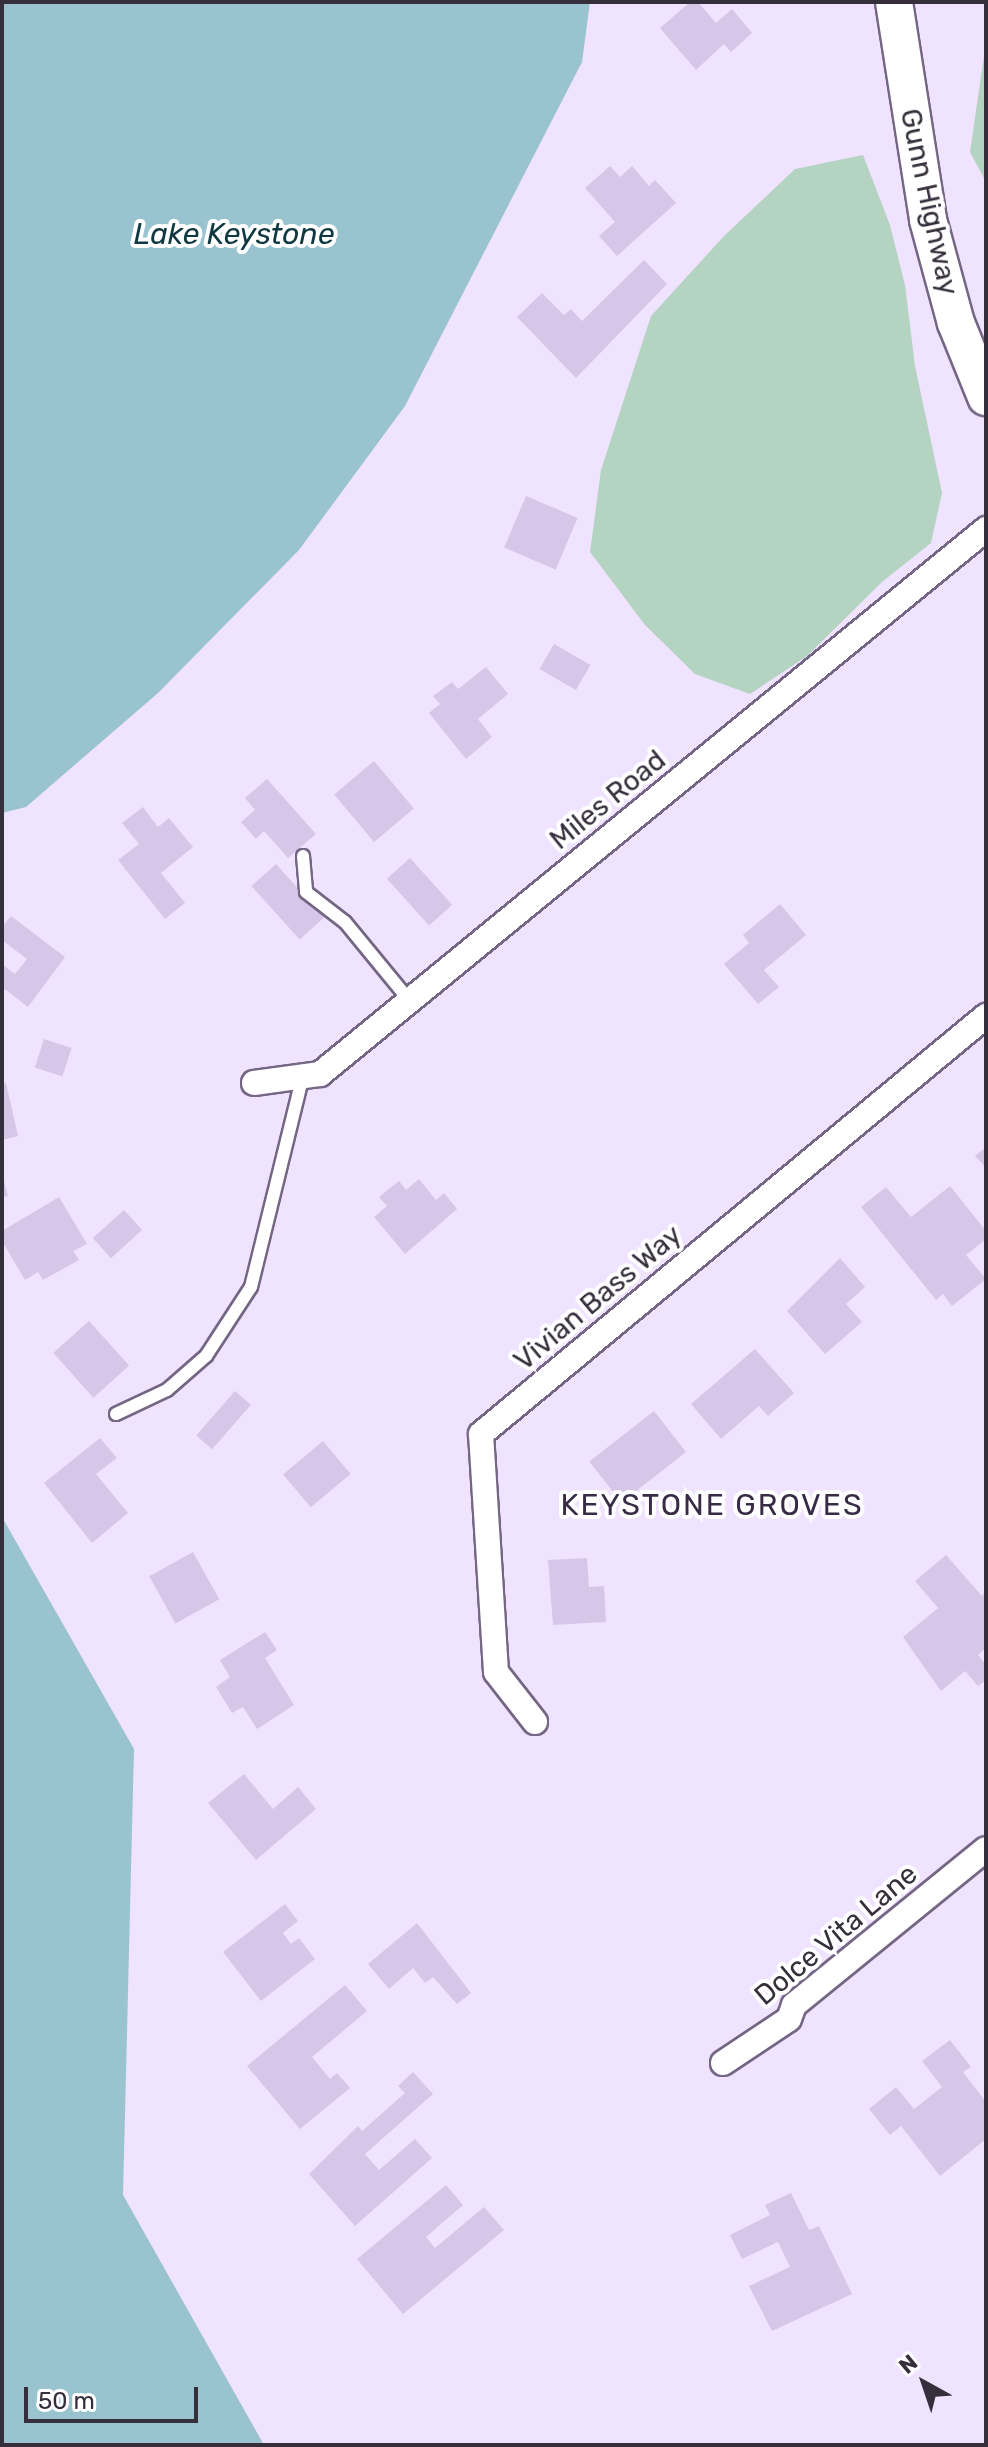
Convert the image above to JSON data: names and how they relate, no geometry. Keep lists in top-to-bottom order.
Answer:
{
  "streets": {
    "main road": ["Gunn Highway"],
    "street": ["Miles Road", "Vivian Bass Way", "Dolce Vita Lane"]
  },
  "districts": ["KEYSTONE GROVES"],
  "water": ["Lake Keystone"],
  "scale_bar": "50 m",
  "north": "top left"
}
